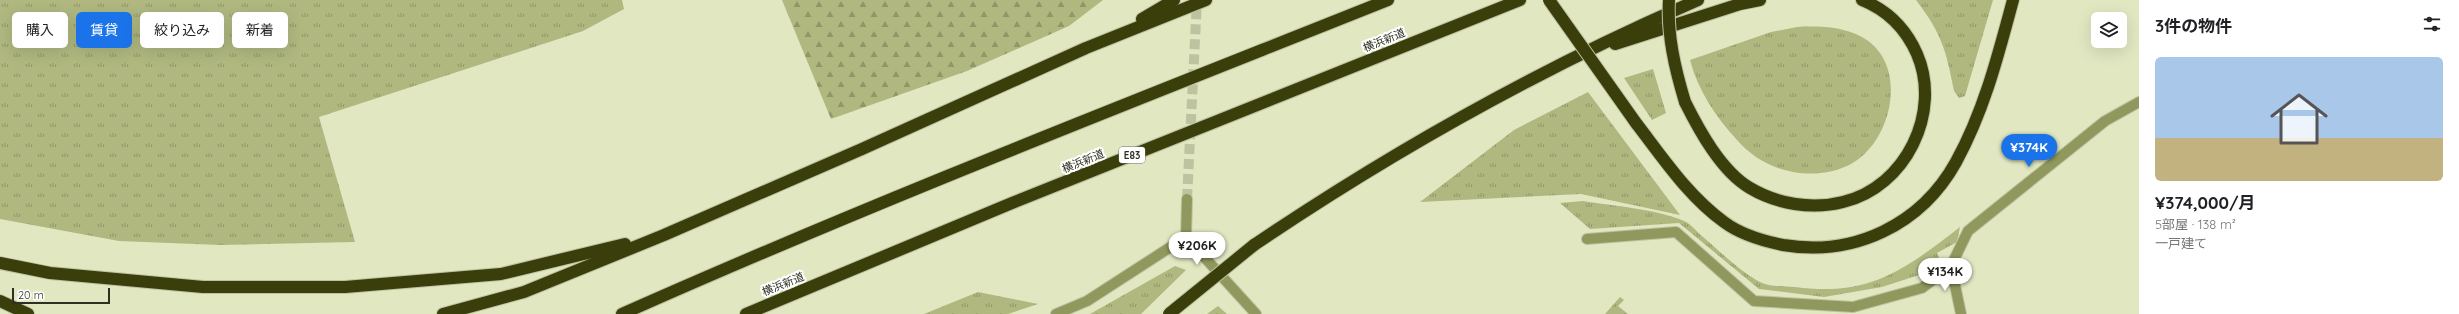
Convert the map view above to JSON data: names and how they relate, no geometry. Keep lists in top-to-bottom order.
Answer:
{
  "streets": {
    "highway": ["横浜新道", "E83"]
  },
  "scale_bar": "20 m",
  "page": {
    "heading": "3件の物件",
    "chip": [
      "購入",
      "賃貸",
      "絞り込み",
      "新着"
    ],
    "list": [
      {
        "name": "¥374,000/月",
        "note": "5部屋 · 138 m² · 一戸建て"
      }
    ],
    "price": ["¥374K", "¥206K", "¥134K"],
    "scale": "20 m"
  }
}
